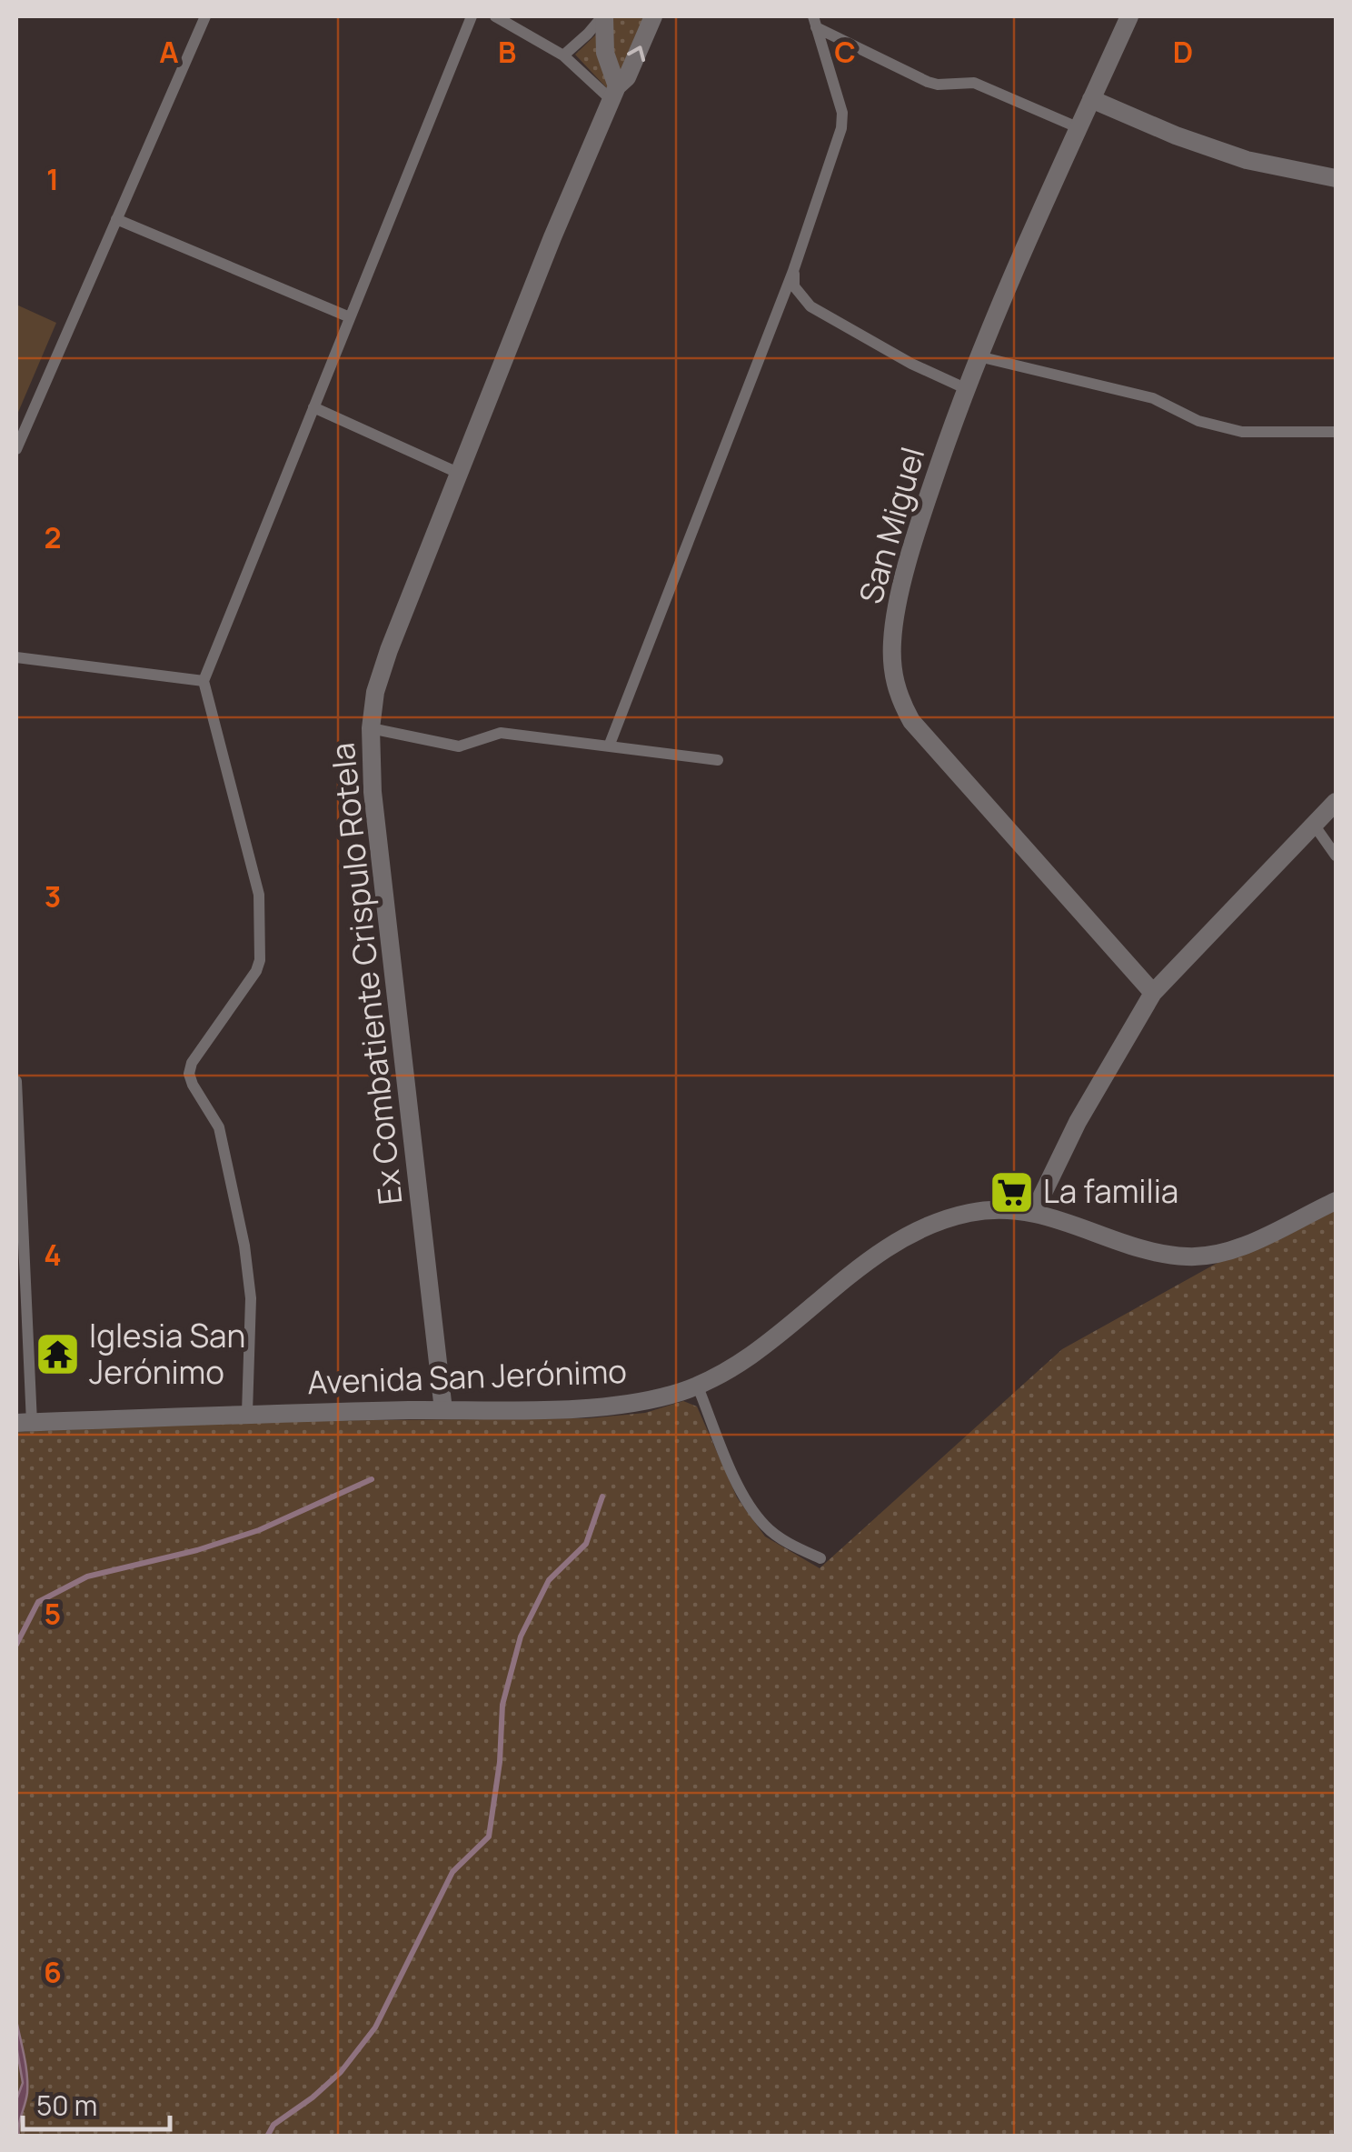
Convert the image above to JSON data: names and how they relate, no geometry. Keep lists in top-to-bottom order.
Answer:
{
  "streets": {
    "street": ["San Miguel", "Ex Combatiente Crispulo Rotela", "Avenida San Jerónimo"]
  },
  "crossings": [
    ["Ex Combatiente Crispulo Rotela", "Avenida San Jerónimo"]
  ],
  "places": {
    "supermarket": ["La familia"],
    "temple": ["Iglesia San Jerónimo"]
  },
  "scale_bar": "50 m",
  "grid": {
    "columns": [
      "A",
      "B",
      "C",
      "D"
    ],
    "rows": [
      "1",
      "2",
      "3",
      "4",
      "5",
      "6"
    ]
  }
}
